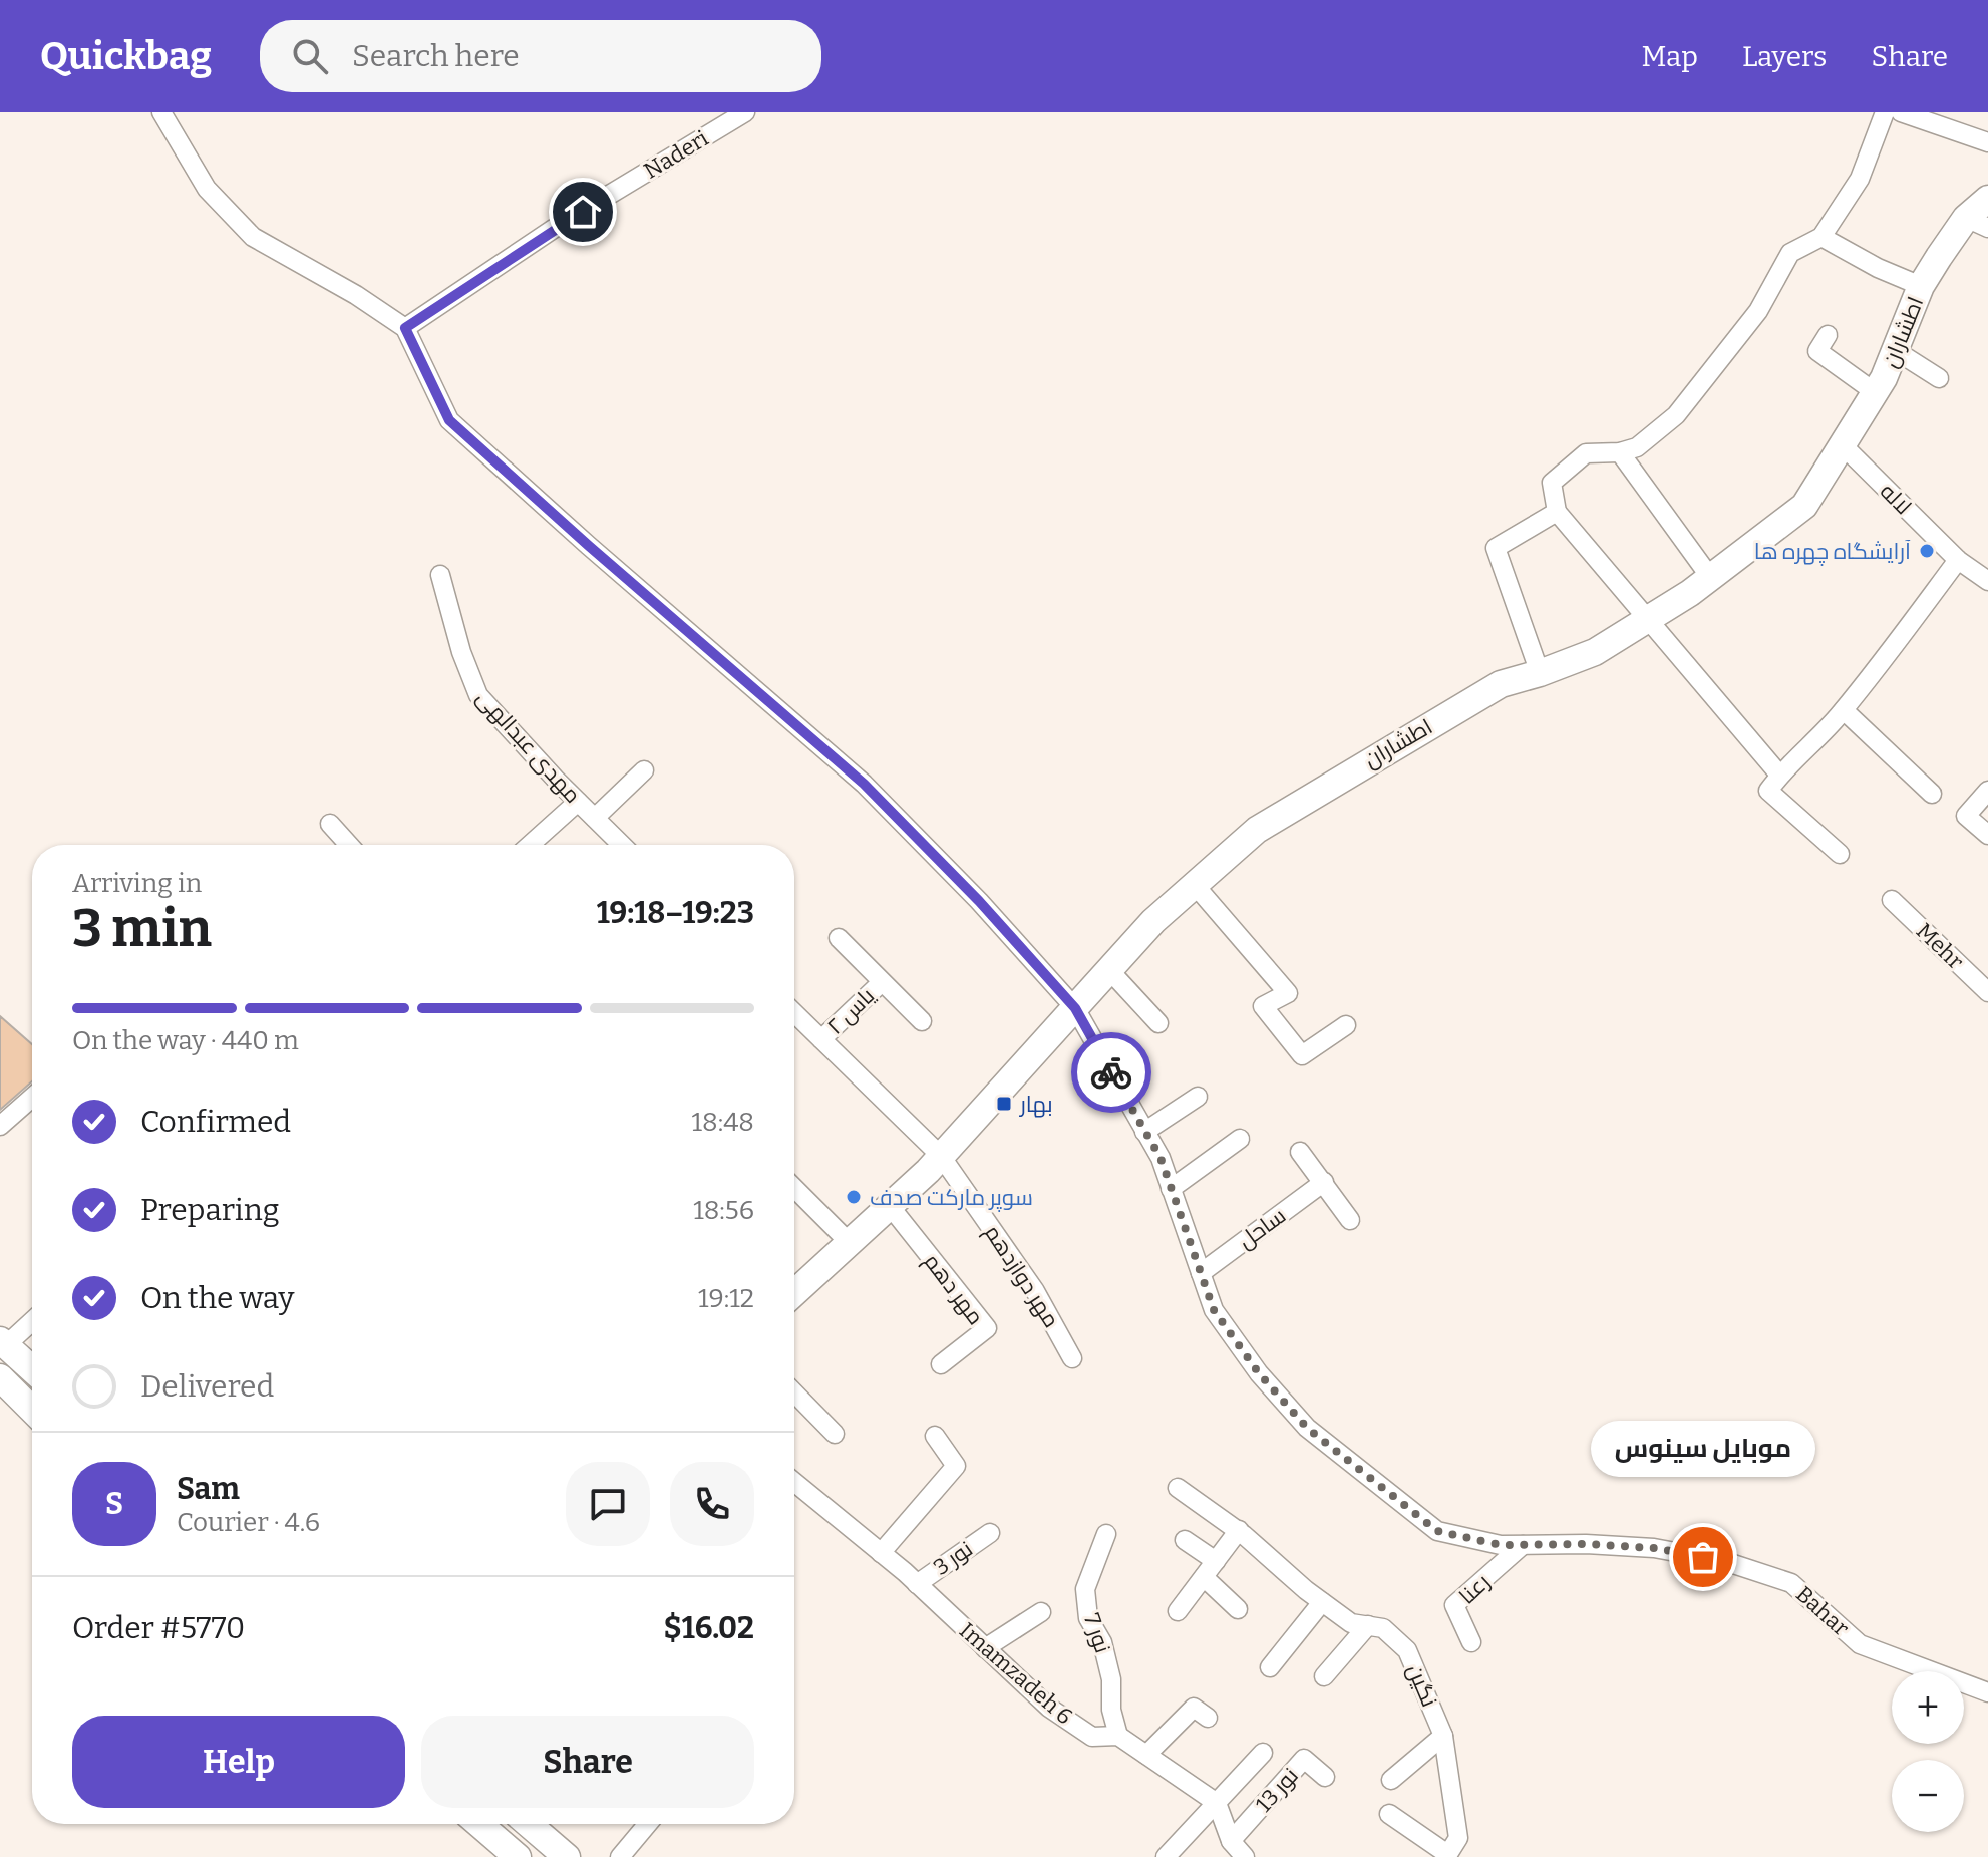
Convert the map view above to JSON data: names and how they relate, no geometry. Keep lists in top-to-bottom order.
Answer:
{
  "streets": {
    "street": [
      "Naderi",
      "اطشاران",
      "لاله",
      "مهدی عبدالهی",
      "Mehr",
      "یاس ۲",
      "ساحل",
      "مهر دوازدهم",
      "مهر دهم",
      "نور 3",
      "رعنا",
      "Bahar",
      "نور 7",
      "Imamzadeh 6",
      "نگین",
      "نور 13"
    ]
  },
  "crossings": [
    ["Naderi", "Bahar"],
    ["اطشاران", "لاله"],
    ["اطشاران", "مهر دوازدهم"],
    ["اطشاران", "مهر دهم"],
    ["اطشاران", "Bahar"],
    ["ساحل", "Bahar"],
    ["نور 3", "Imamzadeh 6"],
    ["رعنا", "Bahar"],
    ["نور 7", "Imamzadeh 6"]
  ],
  "places": {
    "other": ["آرایشگاه چهره ها", "سوپر مارکت صدف", "موبایل سینوس"],
    "transit": ["بهار"]
  },
  "page": {
    "header": "Quickbag",
    "search": "Search here",
    "nav": ["Map", "Layers", "Share"],
    "heading": ["3 min", "Arriving in", "19:18–19:23"],
    "panel": [
      "Sam",
      "Courier · 4.6",
      "Order #5770",
      "$16.02"
    ],
    "bar": "On the way · 440 m",
    "list": [
      ["Confirmed", "18:48"],
      ["Preparing", "18:56"],
      ["On the way", "19:12"],
      "Delivered"
    ],
    "bubble": "موبایل سینوس",
    "round": "S",
    "map_buttons": ["+", "−"],
    "buttons": ["Help", "Share"]
  }
}
